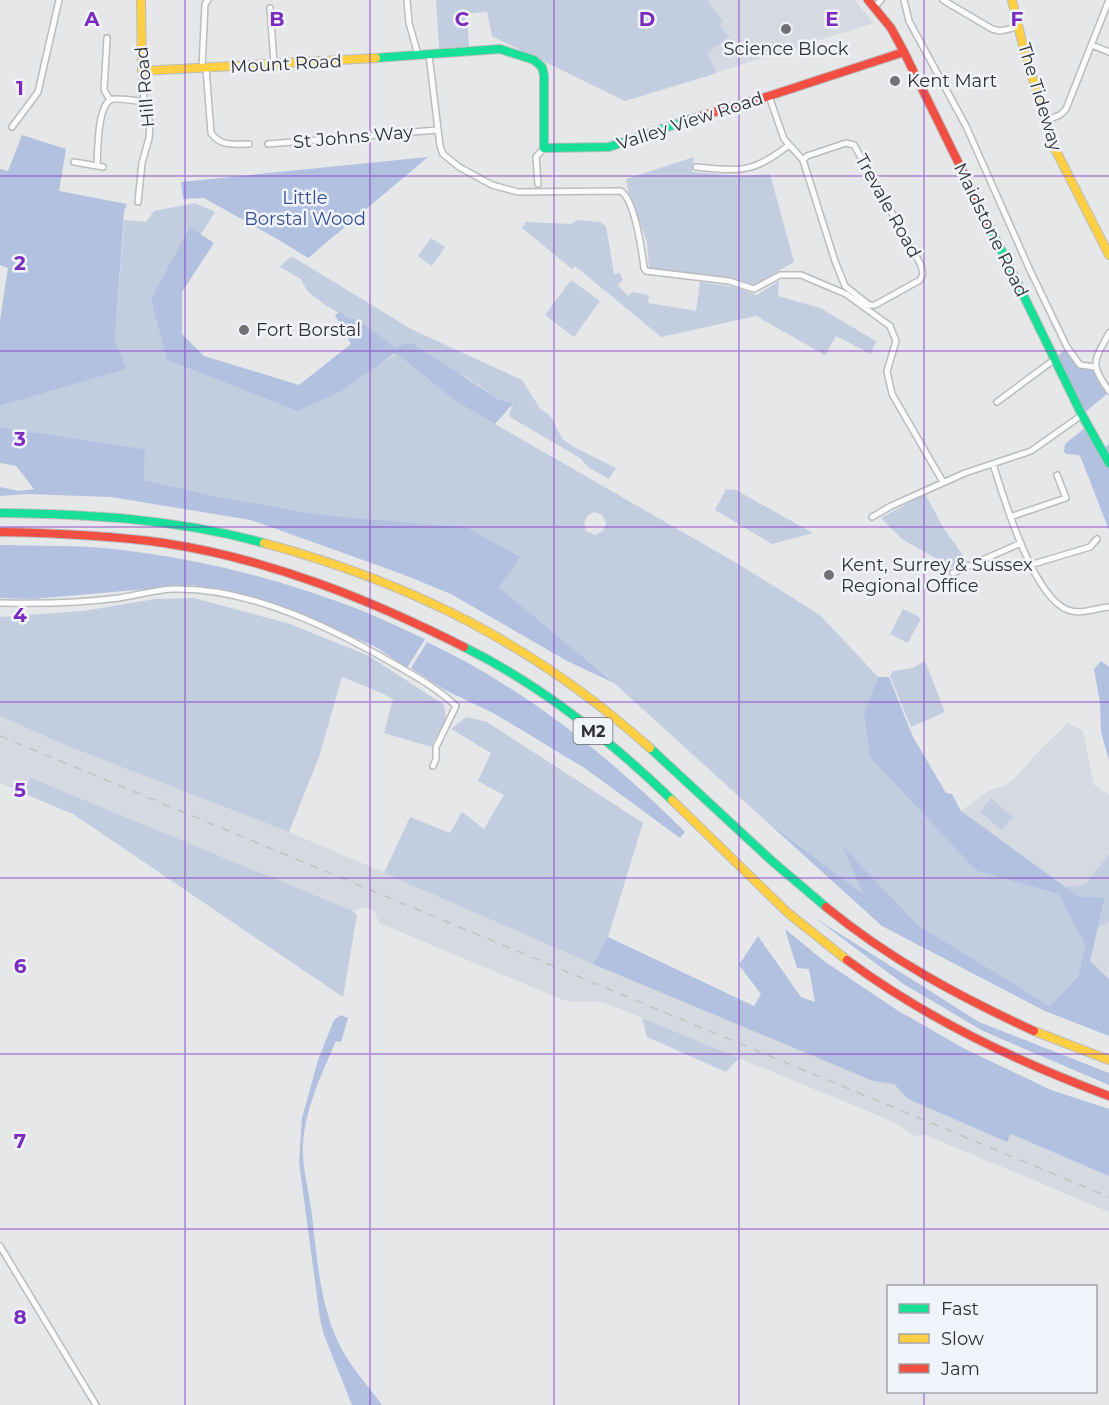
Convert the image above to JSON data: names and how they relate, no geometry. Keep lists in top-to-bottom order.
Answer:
{
  "streets": {
    "main road": [
      "Mount Road",
      "Hill Road",
      "The Tideway",
      "Valley View Road",
      "Maidstone Road",
      "M2"
    ],
    "street": ["St Johns Way", "Trevale Road"]
  },
  "crossings": [
    ["Mount Road", "Hill Road"],
    ["Valley View Road", "Trevale Road"],
    ["Valley View Road", "Maidstone Road"]
  ],
  "parks": ["Little Borstal Wood"],
  "places": [
    "Science Block",
    "Kent Mart",
    "Fort Borstal",
    "Kent, Surrey & Sussex Regional Office"
  ],
  "legend": ["Fast", "Slow", "Jam"],
  "grid": {
    "columns": [
      "A",
      "B",
      "C",
      "D",
      "E",
      "F"
    ],
    "rows": [
      "1",
      "2",
      "3",
      "4",
      "5",
      "6",
      "7",
      "8"
    ]
  }
}
